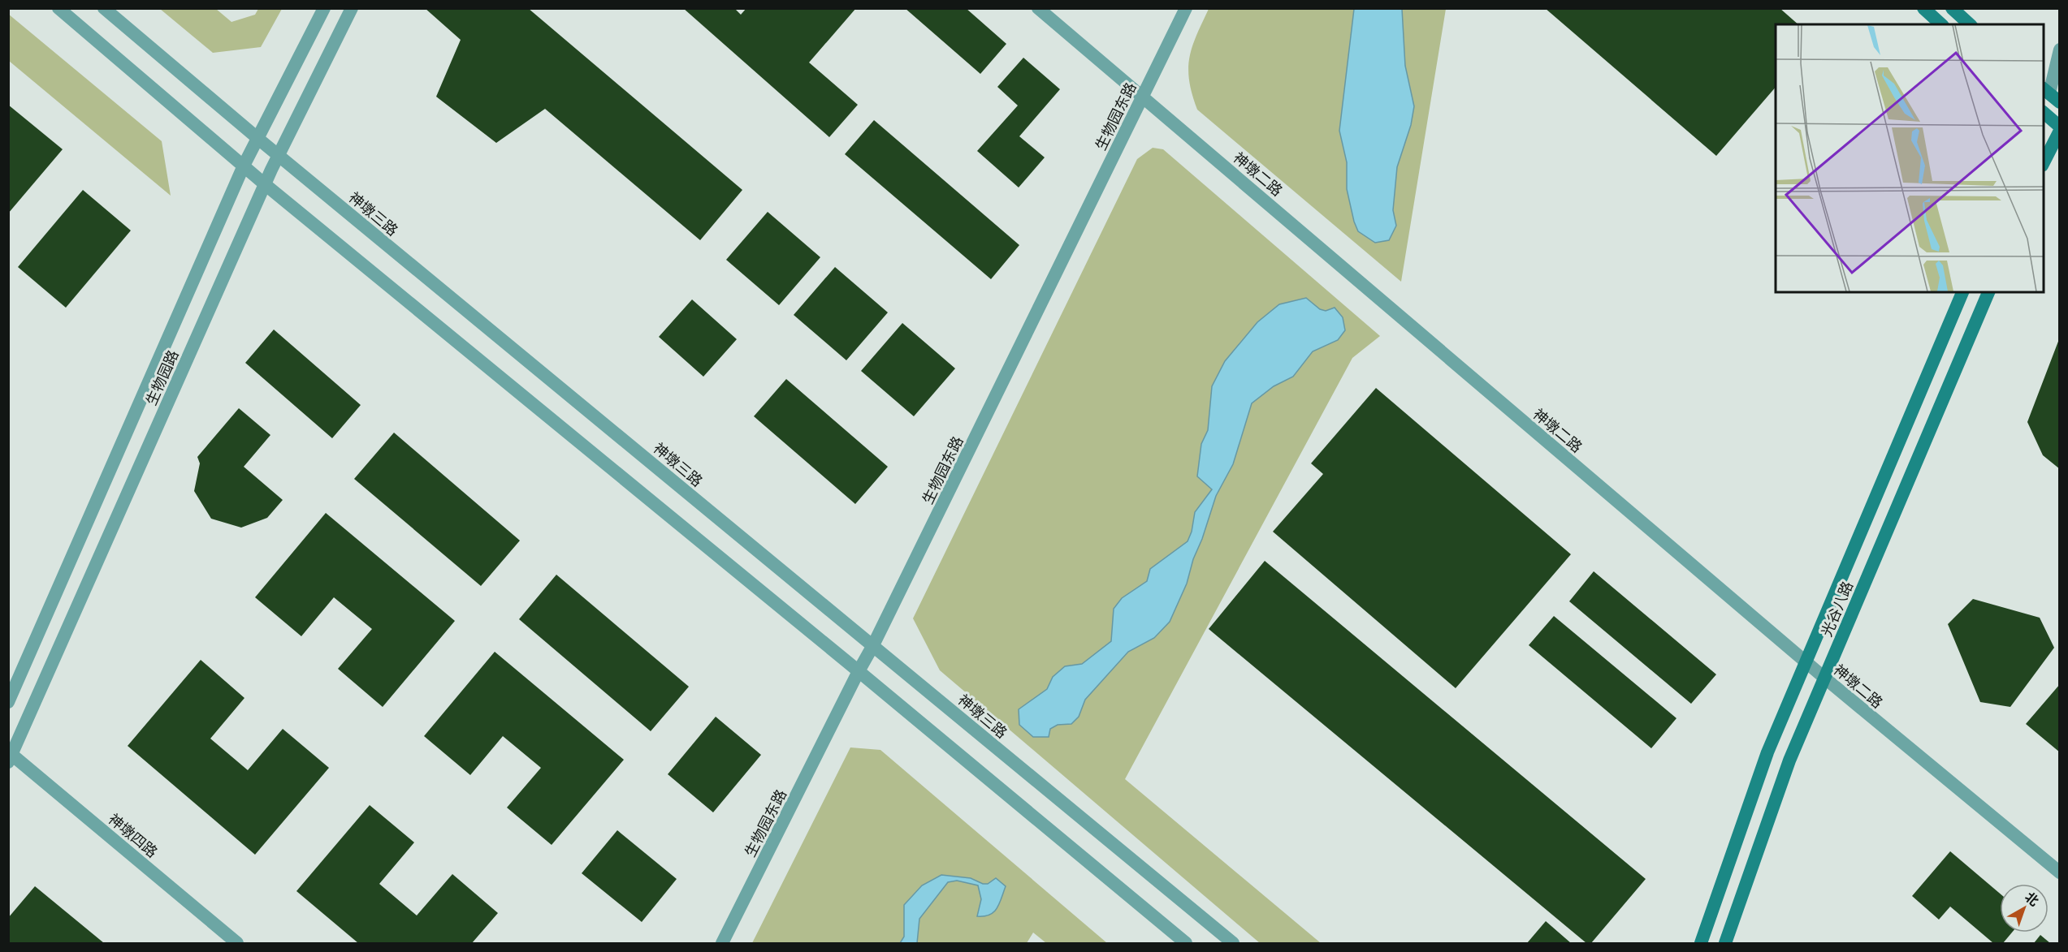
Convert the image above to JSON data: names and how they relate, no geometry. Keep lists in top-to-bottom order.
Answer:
{
  "streets": {
    "main road": ["光谷八路"],
    "street": [
      "生物园东路",
      "神墩二路",
      "神墩三路",
      "生物园路",
      "神墩四路"
    ]
  },
  "crossings": [
    ["生物园东路", "神墩二路"],
    ["生物园东路", "神墩三路"],
    ["神墩二路", "光谷八路"],
    ["神墩三路", "生物园路"],
    ["生物园路", "神墩四路"]
  ],
  "north": "top right"
}
